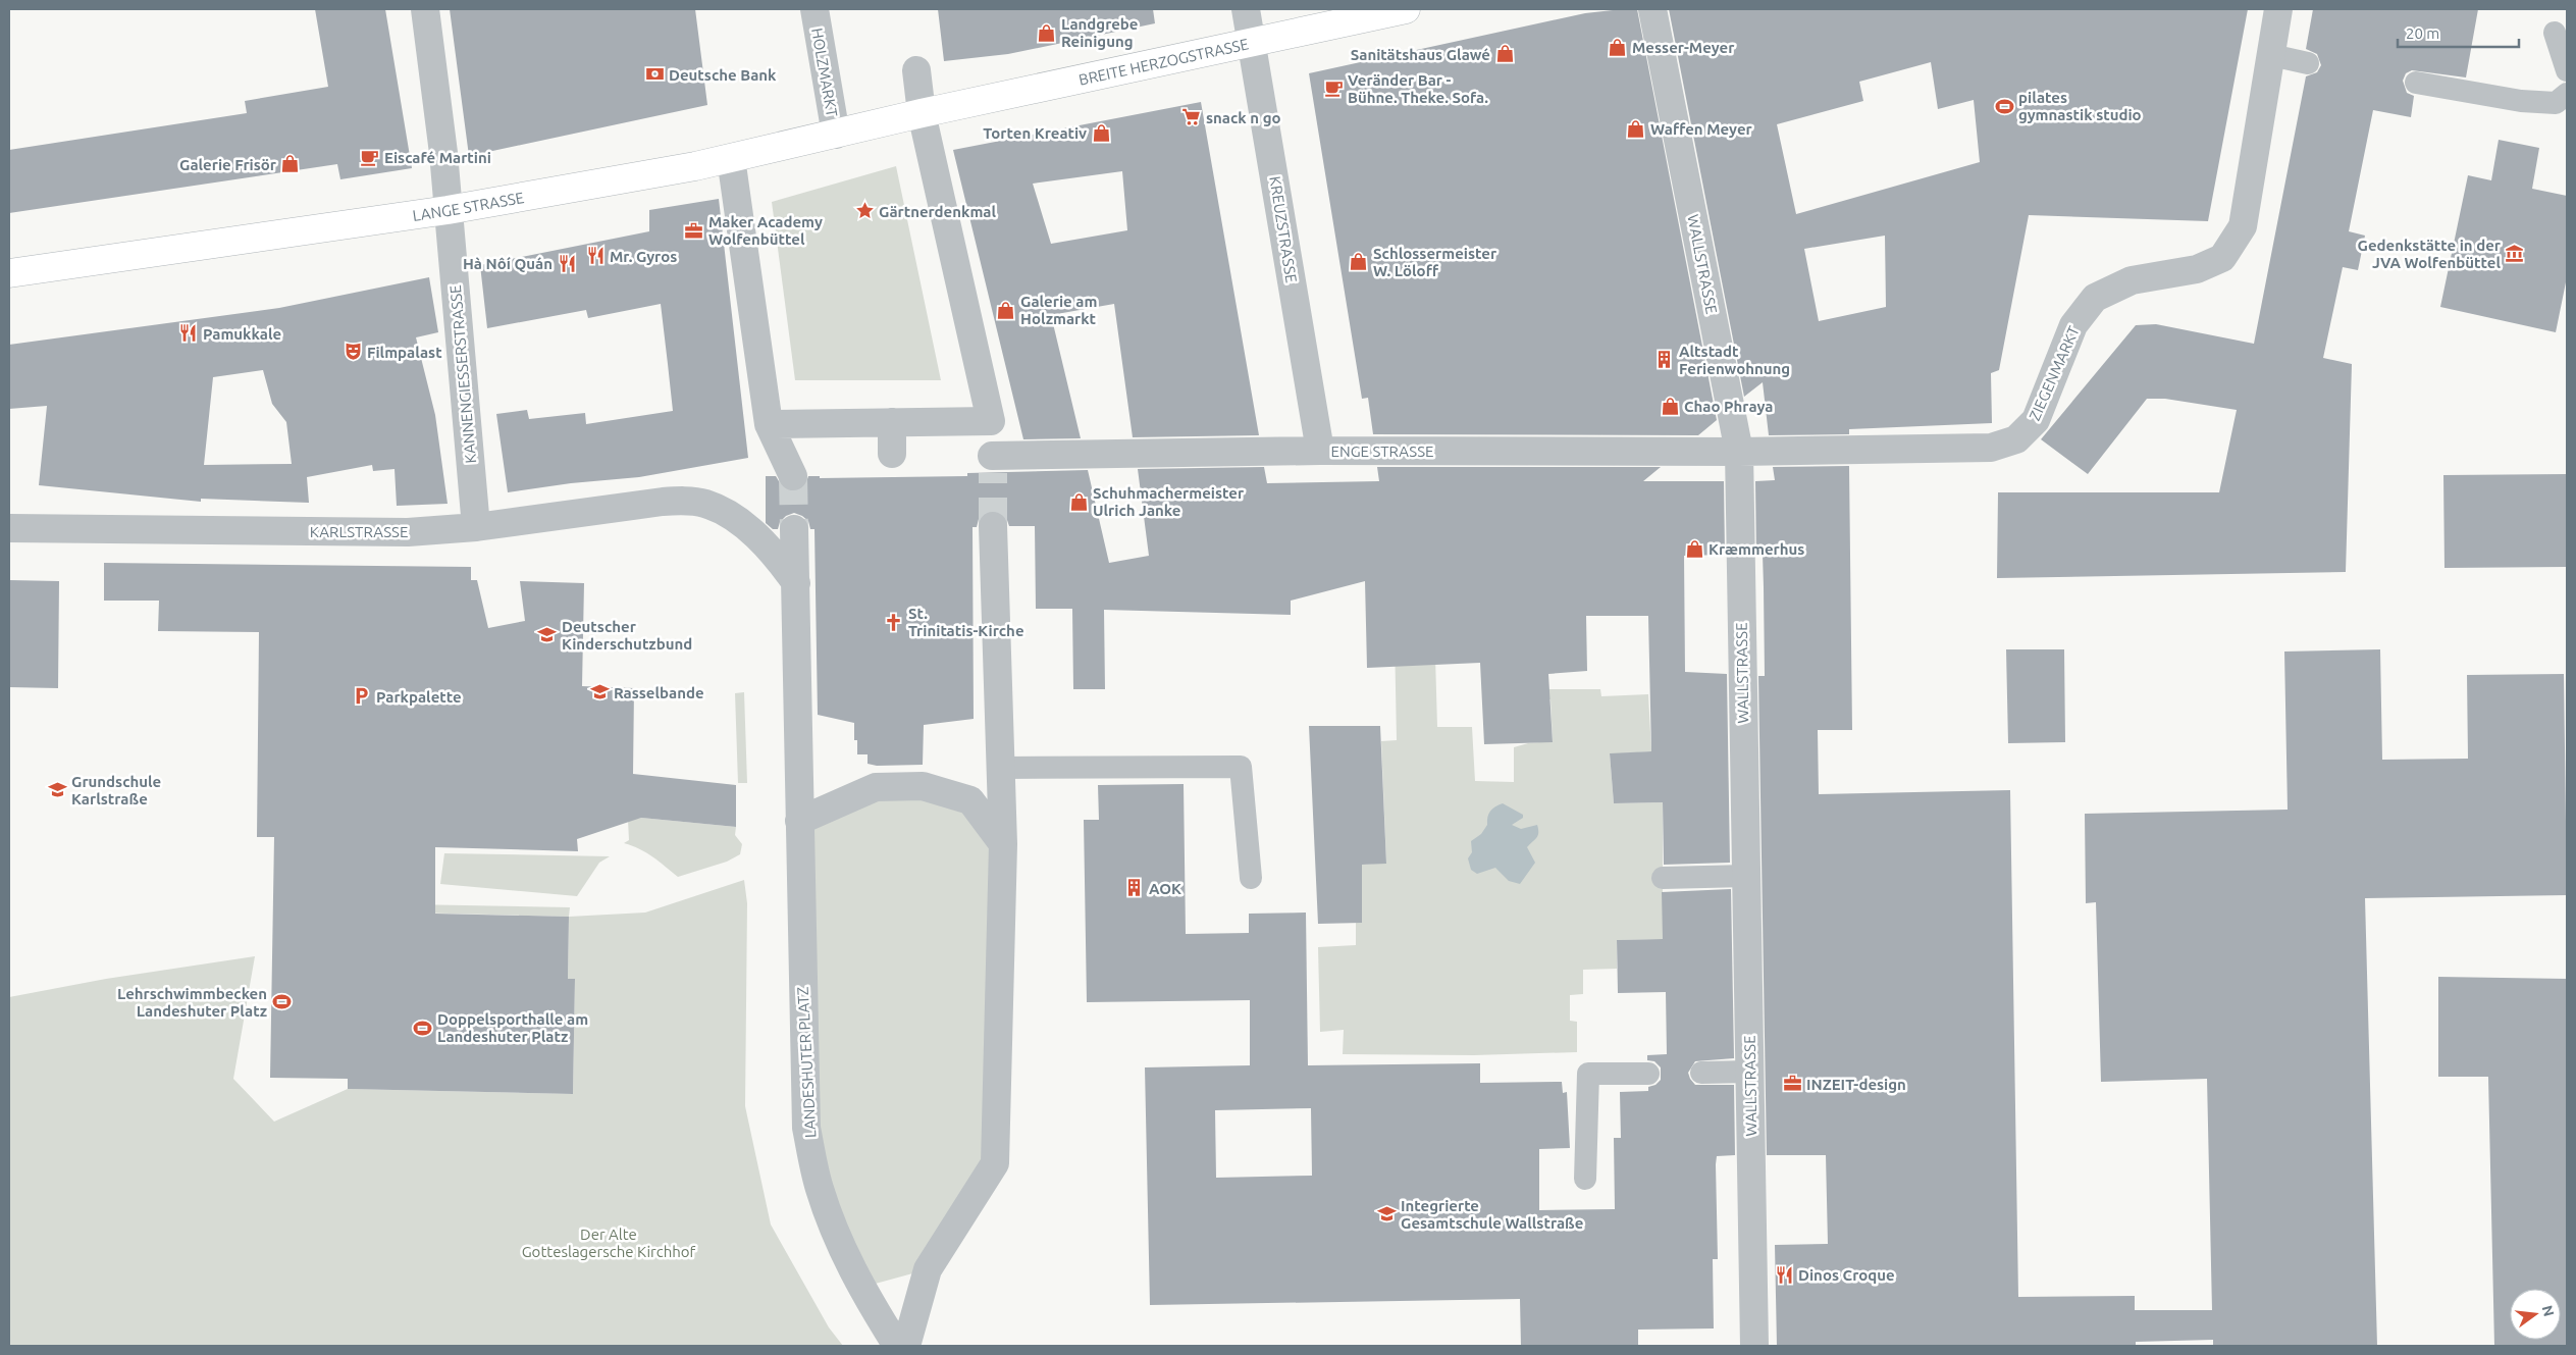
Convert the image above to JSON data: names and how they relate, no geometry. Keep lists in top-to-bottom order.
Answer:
{
  "streets": {
    "street": [
      "BREITE HERZOGSTRASSE",
      "HOLZMARKT",
      "LANGE STRASSE",
      "KREUZSTRASSE",
      "WALLSTRASSE",
      "ZIEGENMARKT",
      "KANNENGIESSERSTRASSE",
      "ENGE STRASSE",
      "KARLSTRASSE",
      "LANDESHUTER PLATZ"
    ]
  },
  "crossings": [
    ["BREITE HERZOGSTRASSE", "LANGE STRASSE"],
    ["BREITE HERZOGSTRASSE", "KREUZSTRASSE"],
    ["HOLZMARKT", "LANGE STRASSE"],
    ["LANGE STRASSE", "KANNENGIESSERSTRASSE"],
    ["KREUZSTRASSE", "ENGE STRASSE"],
    ["WALLSTRASSE", "ZIEGENMARKT"],
    ["WALLSTRASSE", "ENGE STRASSE"],
    ["ZIEGENMARKT", "ENGE STRASSE"],
    ["KANNENGIESSERSTRASSE", "KARLSTRASSE"],
    ["KARLSTRASSE", "LANDESHUTER PLATZ"]
  ],
  "parks": ["Der Alte Gotteslagersche Kirchhof"],
  "places": {
    "shop": [
      "Landgrebe Reinigung",
      "Messer-Meyer",
      "Sanitätshaus Glawé",
      "Waffen Meyer",
      "Torten Kreativ",
      "Galerie Frisör",
      "Schlossermeister W. Löloff",
      "Galerie am Holzmarkt",
      "Chao Phraya",
      "Schuhmachermeister Ulrich Janke",
      "Kræmmerhus"
    ],
    "bank": ["Deutsche Bank"],
    "cafe": ["Veränder Bar - Bühne. Theke. Sofa.", "Eiscafé Martini"],
    "sports": ["pilates gymnastik studio", "Lehrschwimmbecken Landeshuter Platz", "Doppelsporthalle am Landeshuter Platz"],
    "supermarket": ["snack n go"],
    "place": ["Gärtnerdenkmal"],
    "office": ["Maker Academy Wolfenbüttel", "INZEIT-design"],
    "museum": ["Gedenkstätte in der JVA Wolfenbüttel"],
    "restaurant": [
      "Mr. Gyros",
      "Hà Nôí Quán",
      "Pamukkale",
      "Dinos Croque"
    ],
    "theatre": ["Filmpalast"],
    "building": ["Altstadt Ferienwohnung", "AOK"],
    "church": ["St. Trinitatis-Kirche"],
    "school or university": [
      "Deutscher Kinderschutzbund",
      "Rasselbande",
      "Grundschule Karlstraße",
      "Integrierte Gesamtschule Wallstraße"
    ],
    "parking": ["Parkpalette"]
  },
  "scale_bar": "20 m",
  "north": "right"
}
